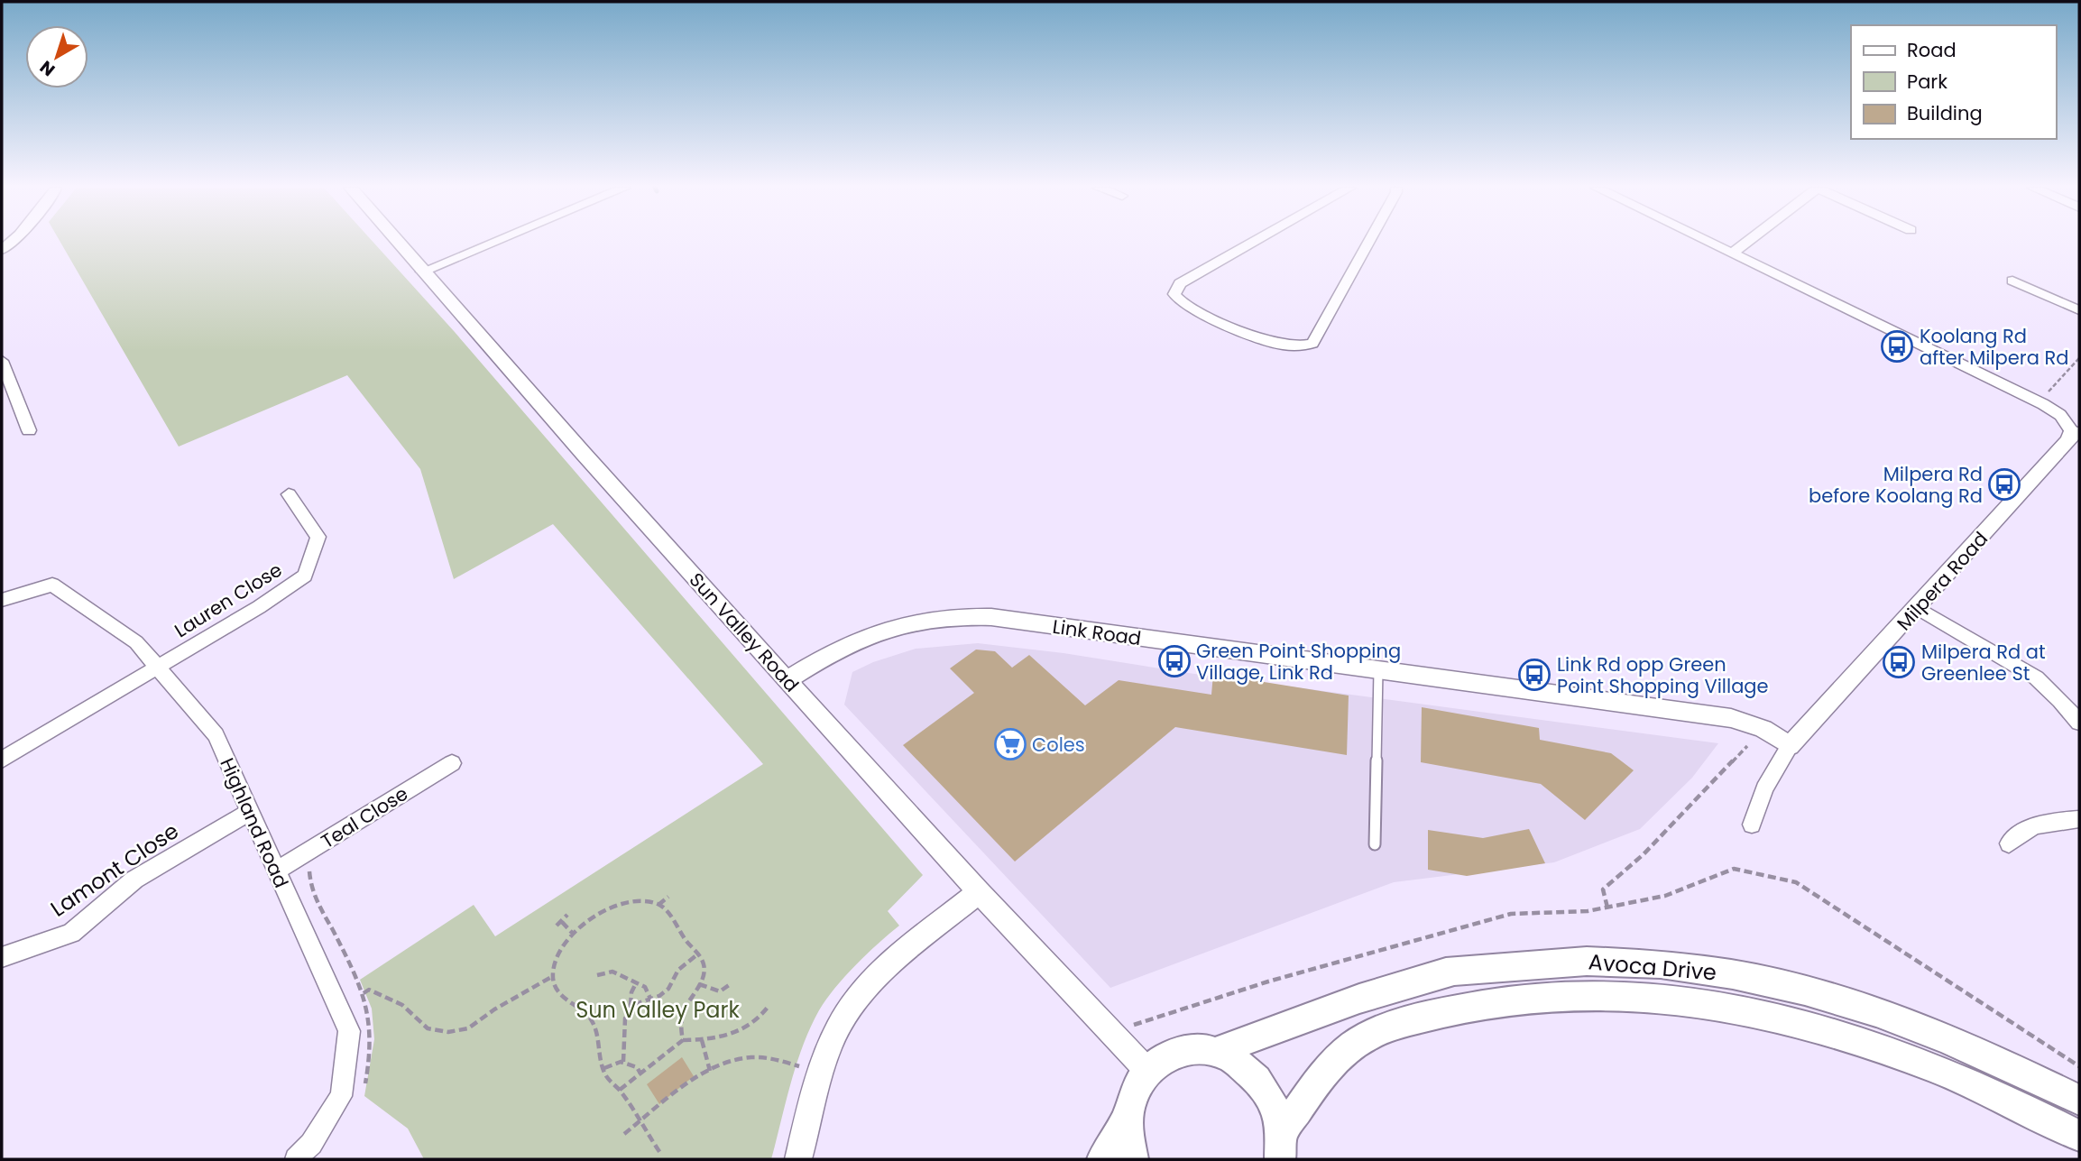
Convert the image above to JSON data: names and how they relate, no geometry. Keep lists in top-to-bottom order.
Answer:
{
  "streets": {
    "main road": ["Avoca Drive"],
    "street": [
      "Milpera Road",
      "Lauren Close",
      "Sun Valley Road",
      "Link Road",
      "Teal Close",
      "Highland Road",
      "Lamont Close"
    ]
  },
  "crossings": [
    ["Milpera Road", "Link Road"],
    ["Lauren Close", "Highland Road"],
    ["Sun Valley Road", "Link Road"],
    ["Teal Close", "Highland Road"],
    ["Highland Road", "Lamont Close"]
  ],
  "parks": ["Sun Valley Park"],
  "places": {
    "bus stop": [
      "Koolang Rd after Milpera Rd",
      "Milpera Rd before Koolang Rd",
      "Green Point Shopping Village, Link Rd",
      "Milpera Rd at Greenlee St",
      "Link Rd opp Green Point Shopping Village"
    ],
    "supermarket": ["Coles"]
  },
  "legend": ["Road", "Park", "Building"],
  "north": "bottom left"
}
